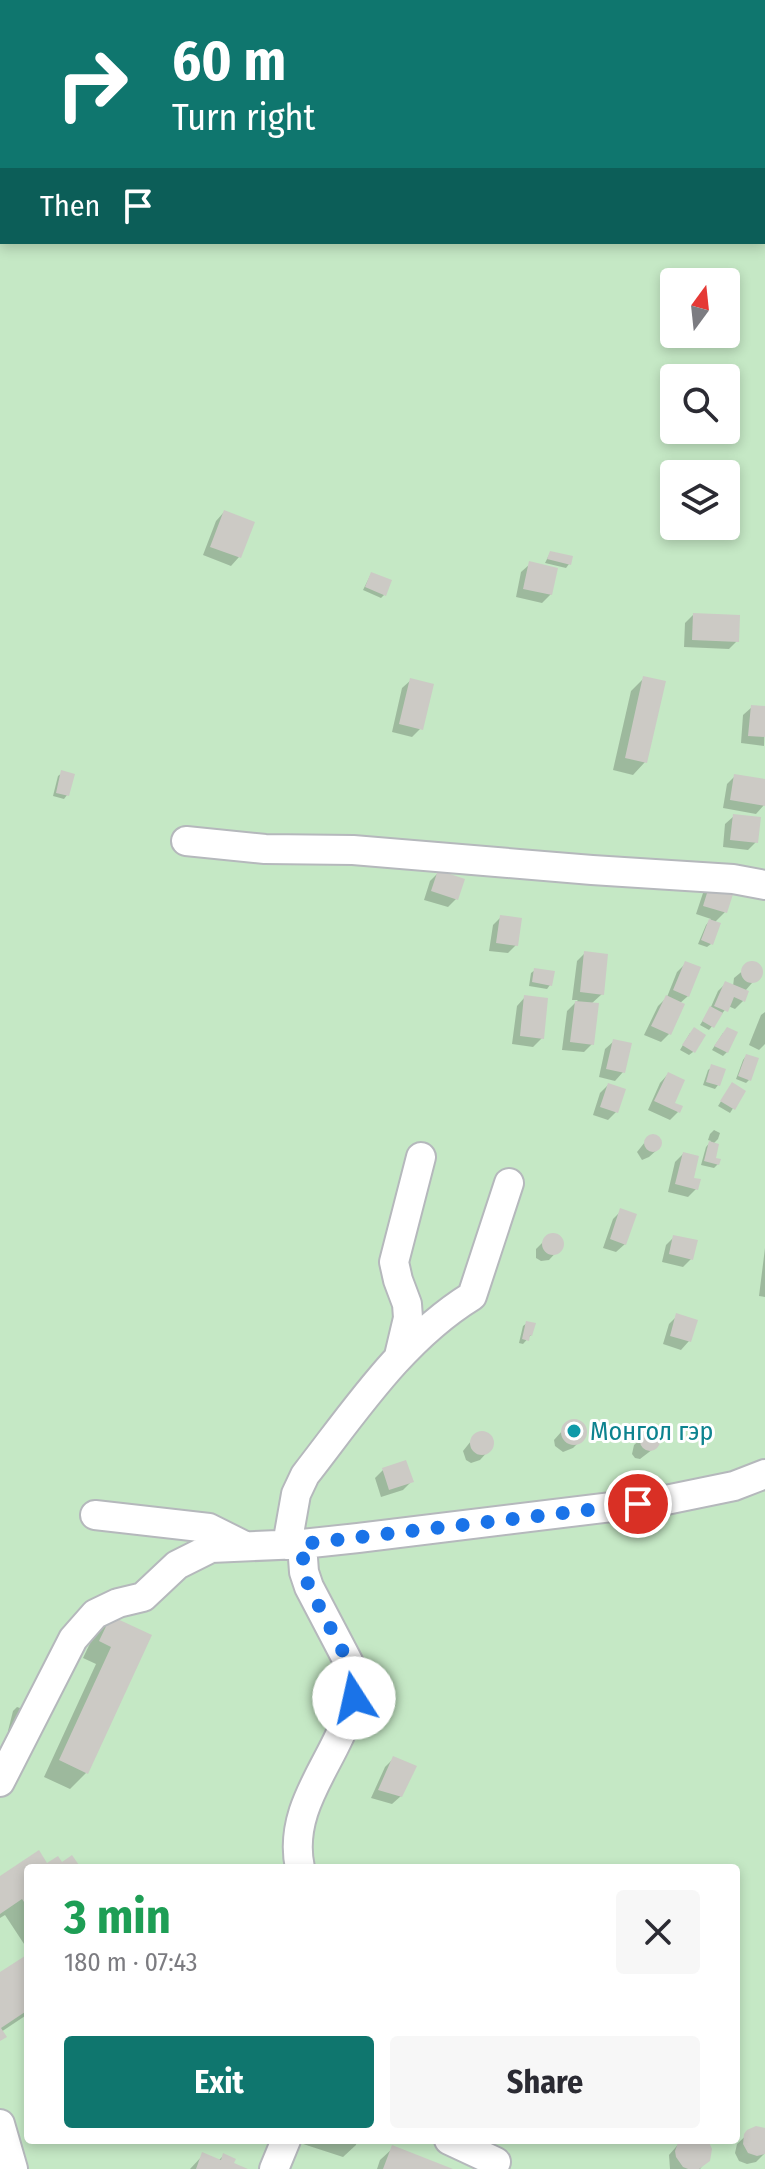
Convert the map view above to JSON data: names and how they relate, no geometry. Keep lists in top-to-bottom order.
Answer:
{
  "places": ["Монгол гэр"],
  "north": "top",
  "page": {
    "turn": ["60 m", "Turn right"],
    "then": "Then",
    "heading": ["3 min", "180 m · 07:43"],
    "buttons": ["Exit", "Share"]
  }
}
